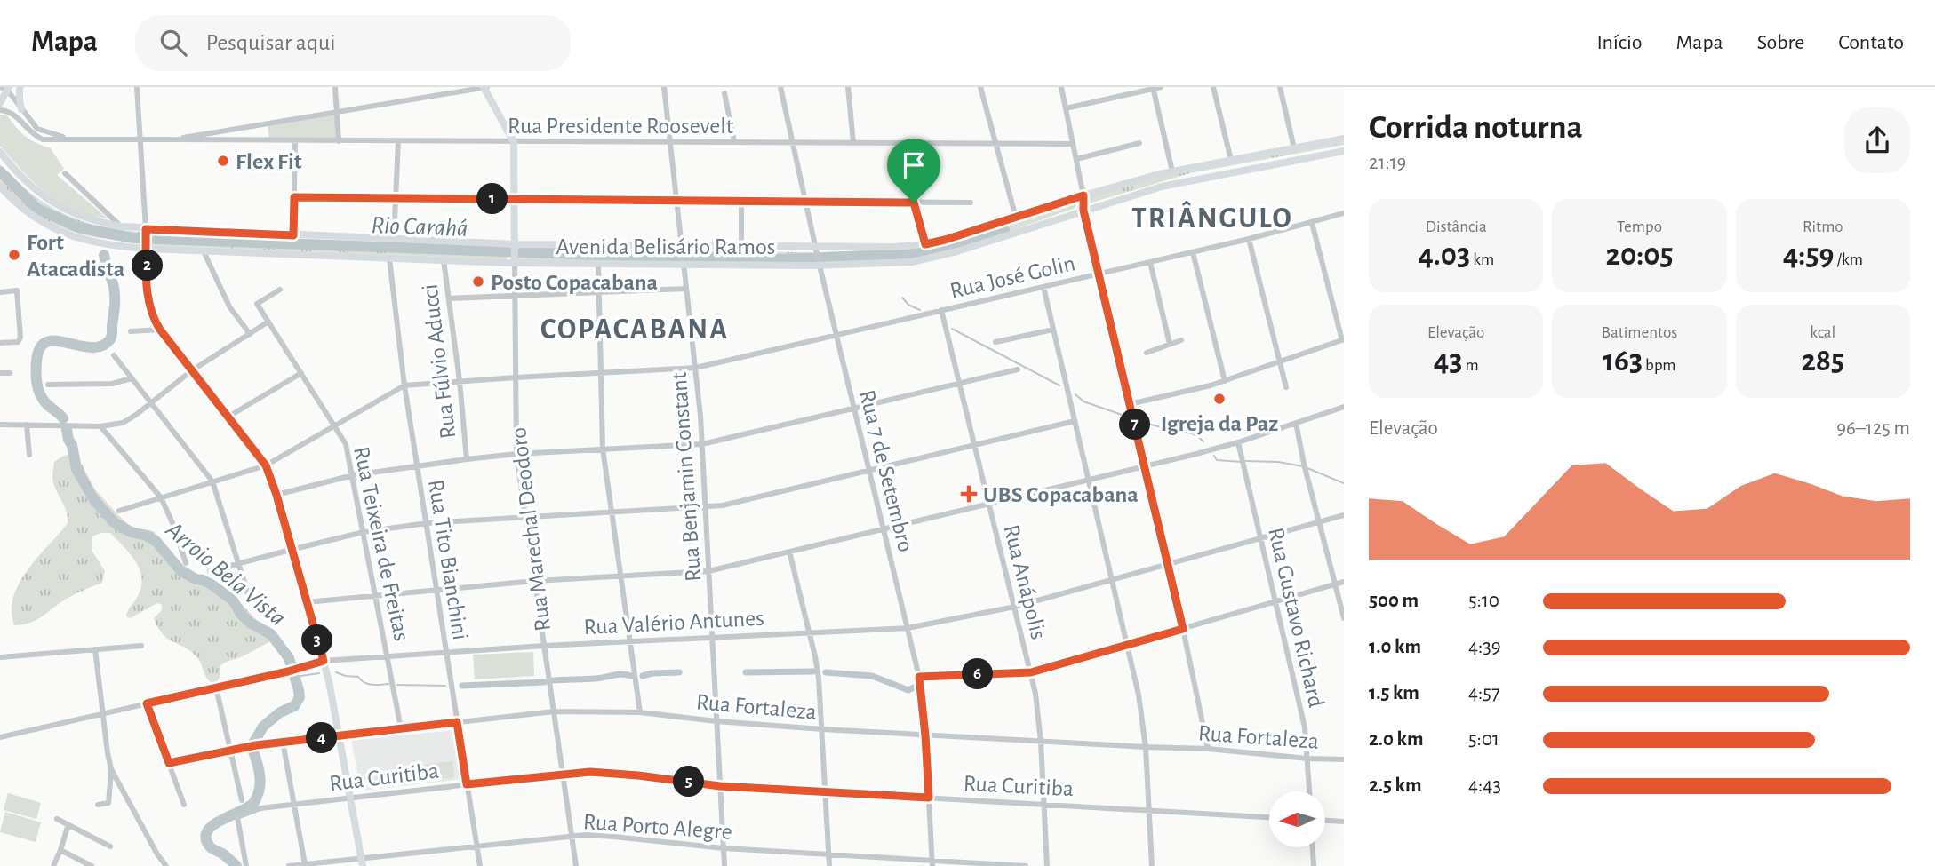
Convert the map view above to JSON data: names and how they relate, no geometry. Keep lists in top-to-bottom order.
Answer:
{
  "streets": {
    "main road": ["Avenida Belisário Ramos", "Rua Marechal Deodoro"],
    "street": [
      "Rua Presidente Roosevelt",
      "Rua José Golin",
      "Rua Fúlvio Aducci",
      "Rua 7 de Setembro",
      "Rua Benjamin Constant",
      "Rua Teixeira de Freitas",
      "Rua Tito Bianchini",
      "Rua Anápolis",
      "Rua Gustavo Richard",
      "Rua Valério Antunes",
      "Rua Fortaleza",
      "Rua Curitiba",
      "Rua Porto Alegre"
    ]
  },
  "crossings": [
    ["Rua Presidente Roosevelt", "Rua 7 de Setembro"],
    ["Rua Presidente Roosevelt", "Rua Benjamin Constant"],
    ["Rua Presidente Roosevelt", "Rua Marechal Deodoro"],
    ["Avenida Belisário Ramos", "Rua Fúlvio Aducci"],
    ["Avenida Belisário Ramos", "Rua 7 de Setembro"],
    ["Avenida Belisário Ramos", "Rua Benjamin Constant"],
    ["Avenida Belisário Ramos", "Rua Marechal Deodoro"],
    ["Avenida Belisário Ramos", "Rua Tito Bianchini"],
    ["Rua José Golin", "Rua Fúlvio Aducci"],
    ["Rua José Golin", "Rua 7 de Setembro"],
    ["Rua José Golin", "Rua Benjamin Constant"],
    ["Rua José Golin", "Rua Marechal Deodoro"],
    ["Rua José Golin", "Rua Tito Bianchini"],
    ["Rua José Golin", "Rua Anápolis"],
    ["Rua 7 de Setembro", "Rua Valério Antunes"],
    ["Rua 7 de Setembro", "Rua Fortaleza"],
    ["Rua 7 de Setembro", "Rua Curitiba"],
    ["Rua 7 de Setembro", "Rua Porto Alegre"],
    ["Rua Benjamin Constant", "Rua Valério Antunes"],
    ["Rua Benjamin Constant", "Rua Fortaleza"],
    ["Rua Benjamin Constant", "Rua Curitiba"],
    ["Rua Benjamin Constant", "Rua Porto Alegre"],
    ["Rua Marechal Deodoro", "Rua Valério Antunes"],
    ["Rua Marechal Deodoro", "Rua Fortaleza"],
    ["Rua Marechal Deodoro", "Rua Curitiba"],
    ["Rua Marechal Deodoro", "Rua Porto Alegre"],
    ["Rua Teixeira de Freitas", "Rua Valério Antunes"],
    ["Rua Teixeira de Freitas", "Rua Fortaleza"],
    ["Rua Tito Bianchini", "Rua Valério Antunes"],
    ["Rua Tito Bianchini", "Rua Fortaleza"],
    ["Rua Tito Bianchini", "Rua Curitiba"],
    ["Rua Tito Bianchini", "Rua Porto Alegre"],
    ["Rua Anápolis", "Rua Valério Antunes"],
    ["Rua Anápolis", "Rua Fortaleza"],
    ["Rua Anápolis", "Rua Curitiba"],
    ["Rua Gustavo Richard", "Rua Valério Antunes"],
    ["Rua Gustavo Richard", "Rua Fortaleza"]
  ],
  "districts": ["TRIÂNGULO", "COPACABANA"],
  "water": ["Rio Carahá", "Arroio Bela Vista"],
  "places": {
    "other": [
      "Flex Fit",
      "Fort Atacadista",
      "Posto Copacabana",
      "Igreja da Paz"
    ],
    "health": ["UBS Copacabana"]
  },
  "north": "left",
  "page": {
    "header": "Mapa",
    "search": "Pesquisar aqui",
    "nav": [
      "Início",
      "Mapa",
      "Sobre",
      "Contato"
    ],
    "heading": ["Corrida noturna", "21:19"],
    "pins": [
      "1",
      "2",
      "7",
      "3",
      "6",
      "4",
      "5"
    ],
    "stats": [
      ["Distância", "4.03 km"],
      ["Tempo", "20:05"],
      ["Ritmo", "4:59 /km"],
      ["Elevação", "43 m"],
      ["Batimentos", "163 bpm"],
      ["kcal", "285"]
    ],
    "chart": ["Elevação", "96–125 m"],
    "list": [
      {
        "name": "500 m",
        "note": "5:10"
      },
      {
        "name": "1.0 km",
        "note": "4:39"
      },
      {
        "name": "1.5 km",
        "note": "4:57"
      },
      {
        "name": "2.0 km",
        "note": "5:01"
      },
      {
        "name": "2.5 km",
        "note": "4:43"
      }
    ]
  }
}
